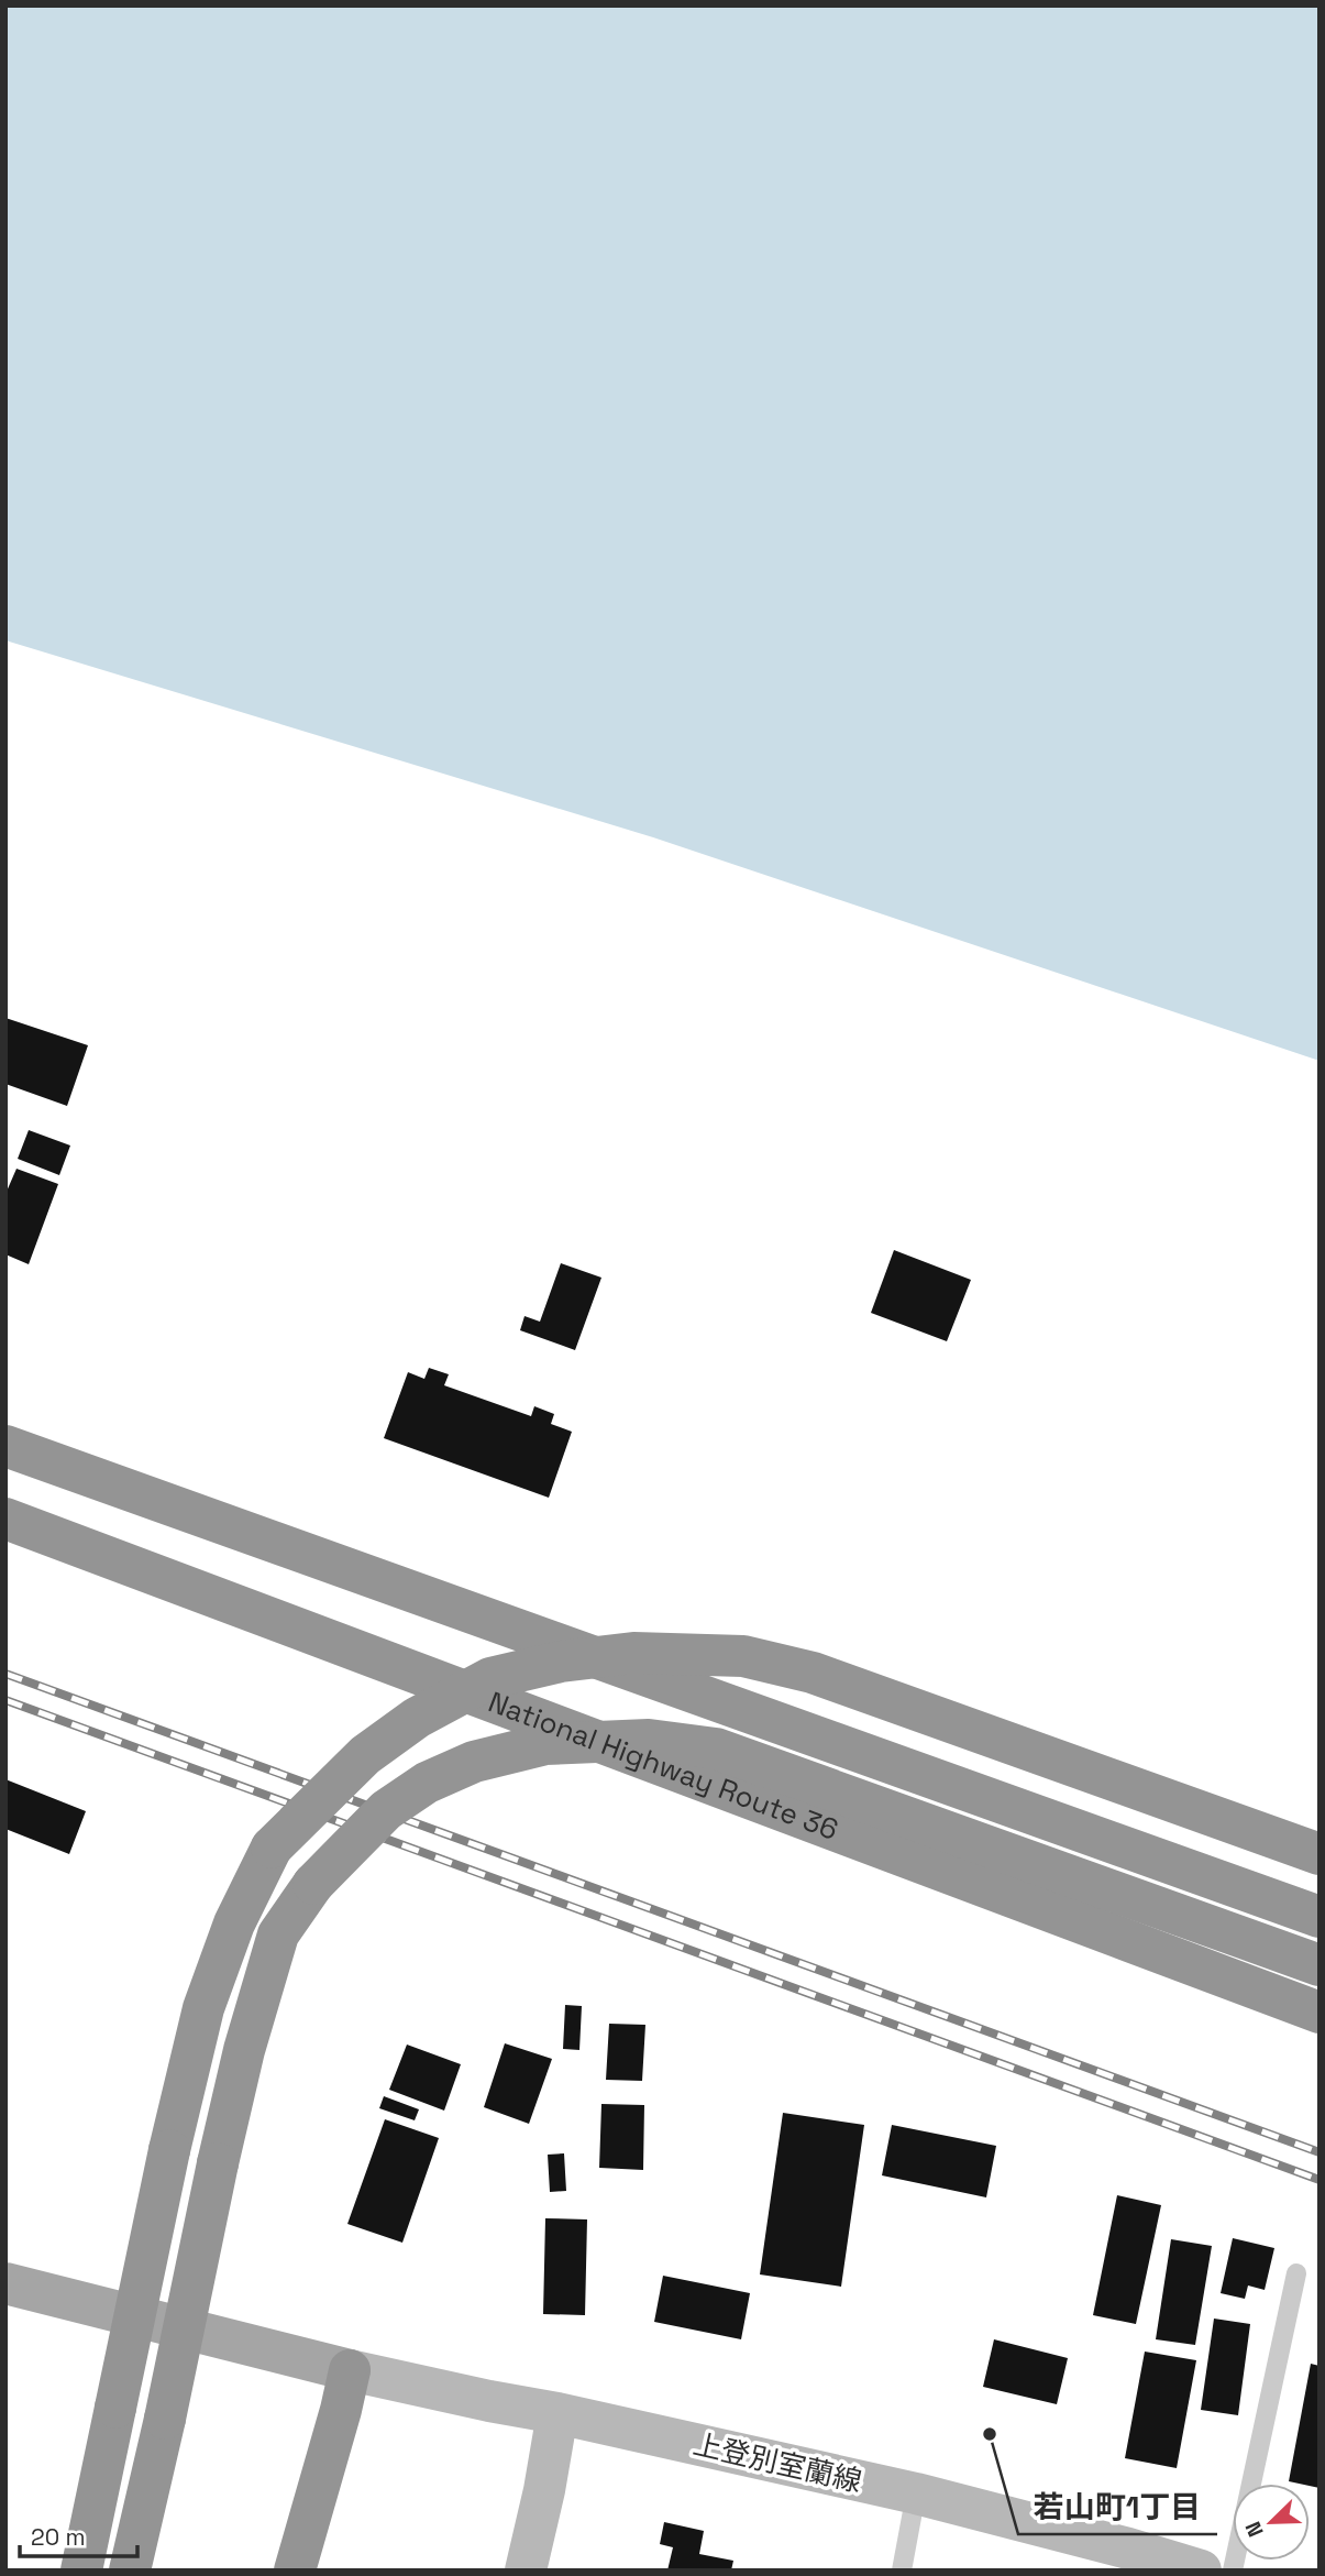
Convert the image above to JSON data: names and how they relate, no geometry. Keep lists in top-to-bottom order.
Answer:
{
  "streets": {
    "highway": ["National Highway Route 36"],
    "main road": ["上登別室蘭線"]
  },
  "places": ["若山町1丁目"],
  "scale_bar": "20 m",
  "north": "bottom left"
}
